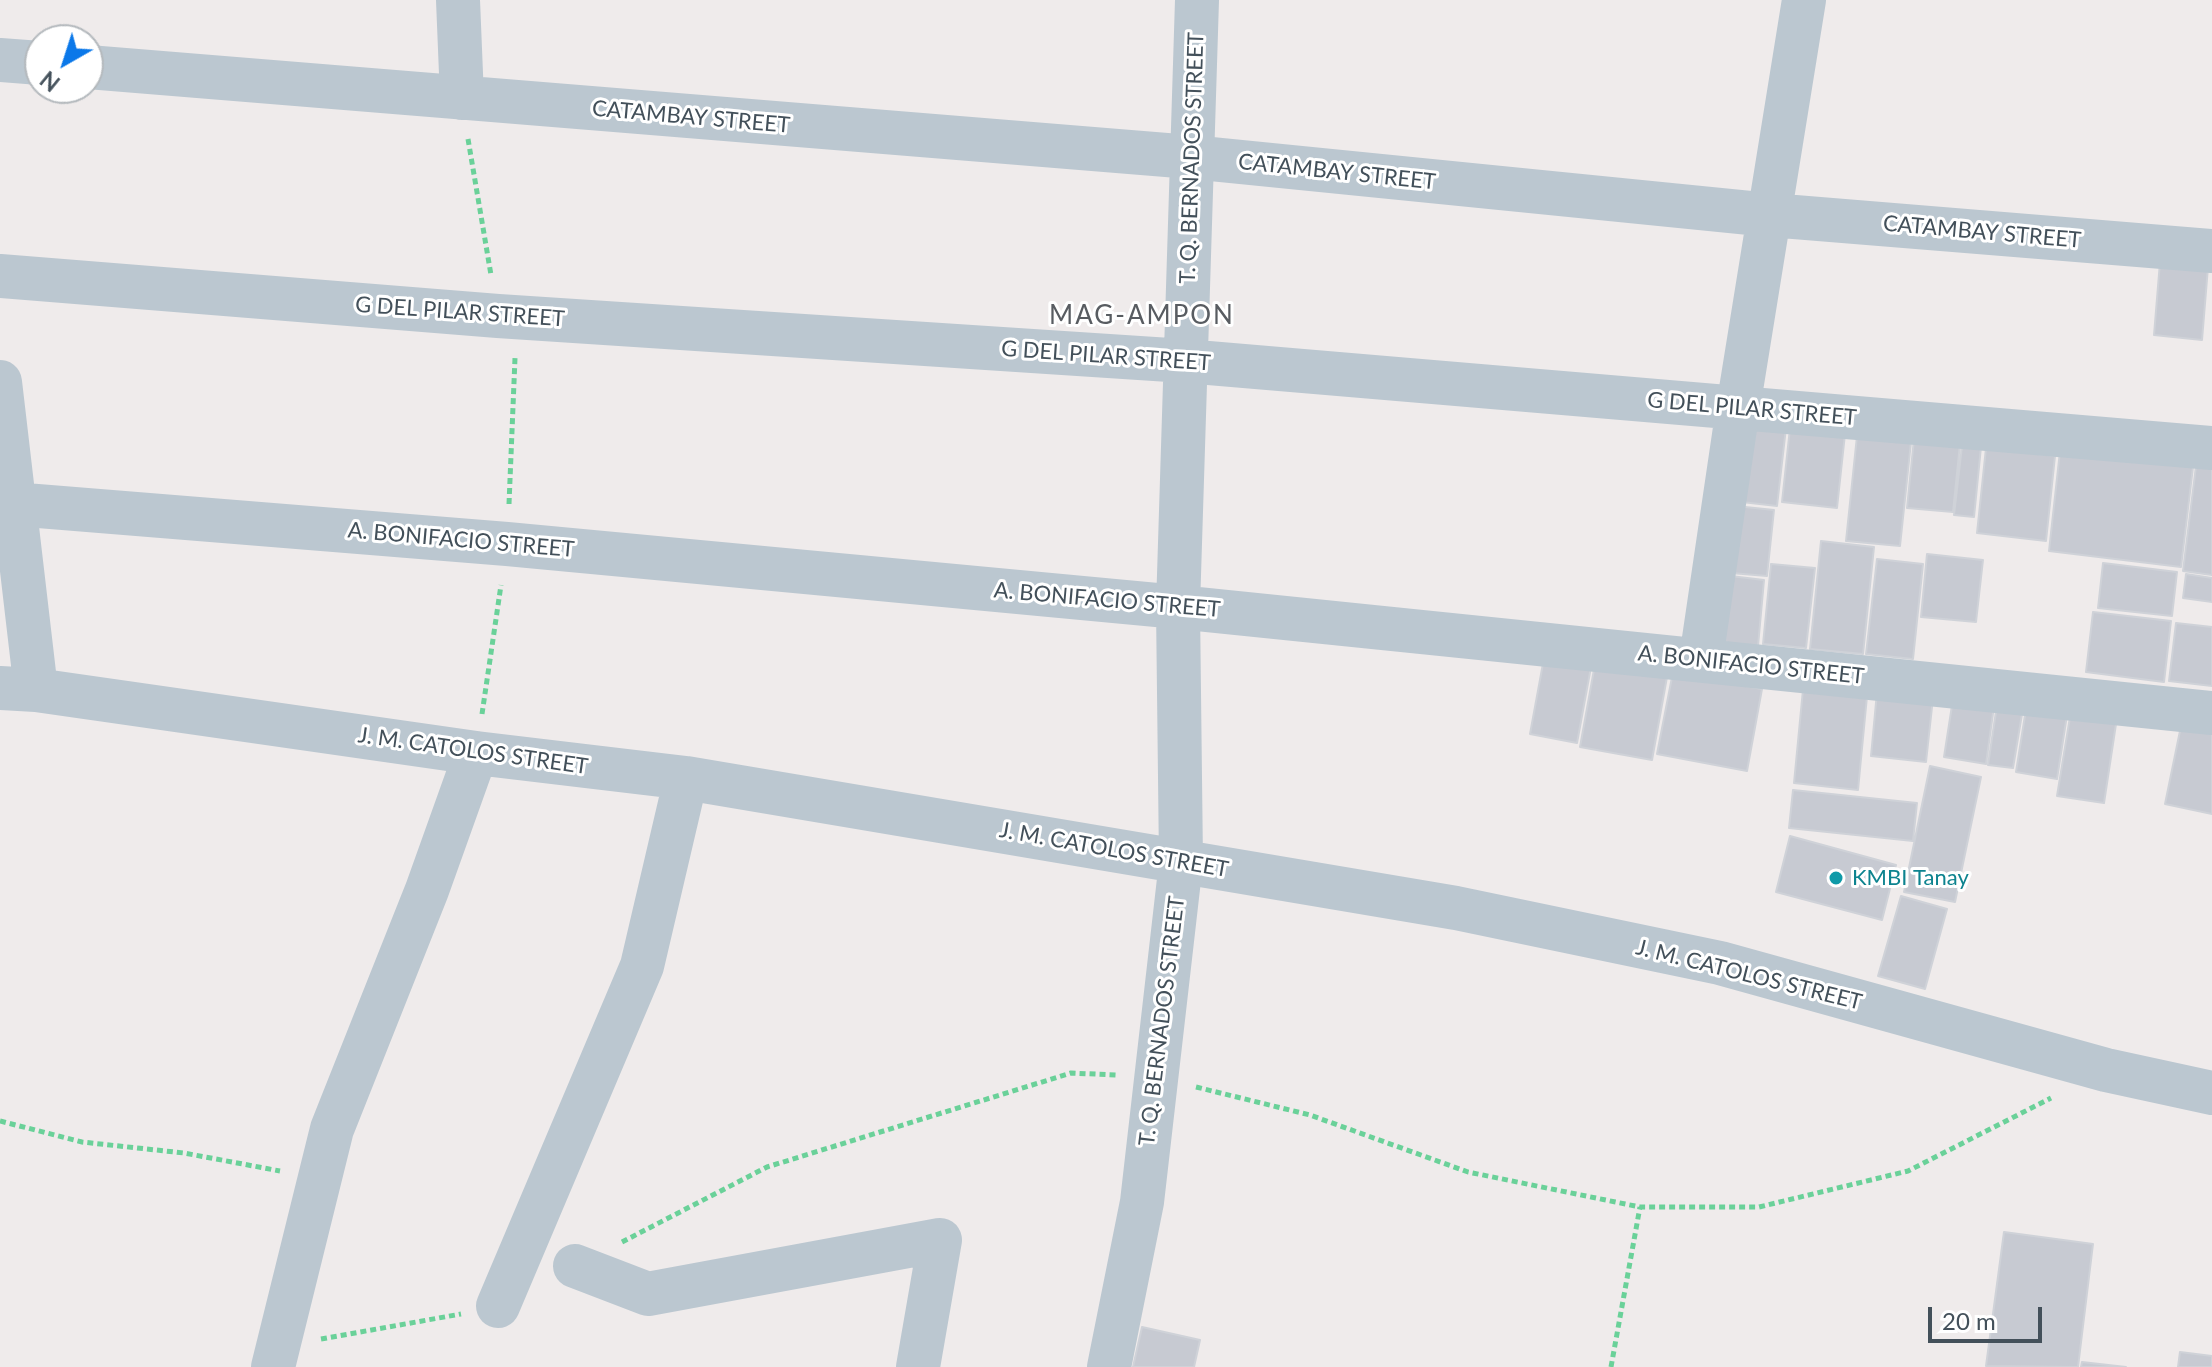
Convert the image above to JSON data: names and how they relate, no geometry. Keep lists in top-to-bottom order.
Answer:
{
  "streets": {
    "street": [
      "CATAMBAY STREET",
      "T. Q. BERNADOS STREET",
      "G DEL PILAR STREET",
      "A. BONIFACIO STREET",
      "J. M. CATOLOS STREET"
    ]
  },
  "crossings": [
    ["CATAMBAY STREET", "T. Q. BERNADOS STREET"],
    ["T. Q. BERNADOS STREET", "G DEL PILAR STREET"],
    ["T. Q. BERNADOS STREET", "A. BONIFACIO STREET"],
    ["T. Q. BERNADOS STREET", "J. M. CATOLOS STREET"]
  ],
  "districts": ["MAG-AMPON"],
  "places": ["KMBI Tanay"],
  "scale_bar": "20 m",
  "north": "bottom left"
}
